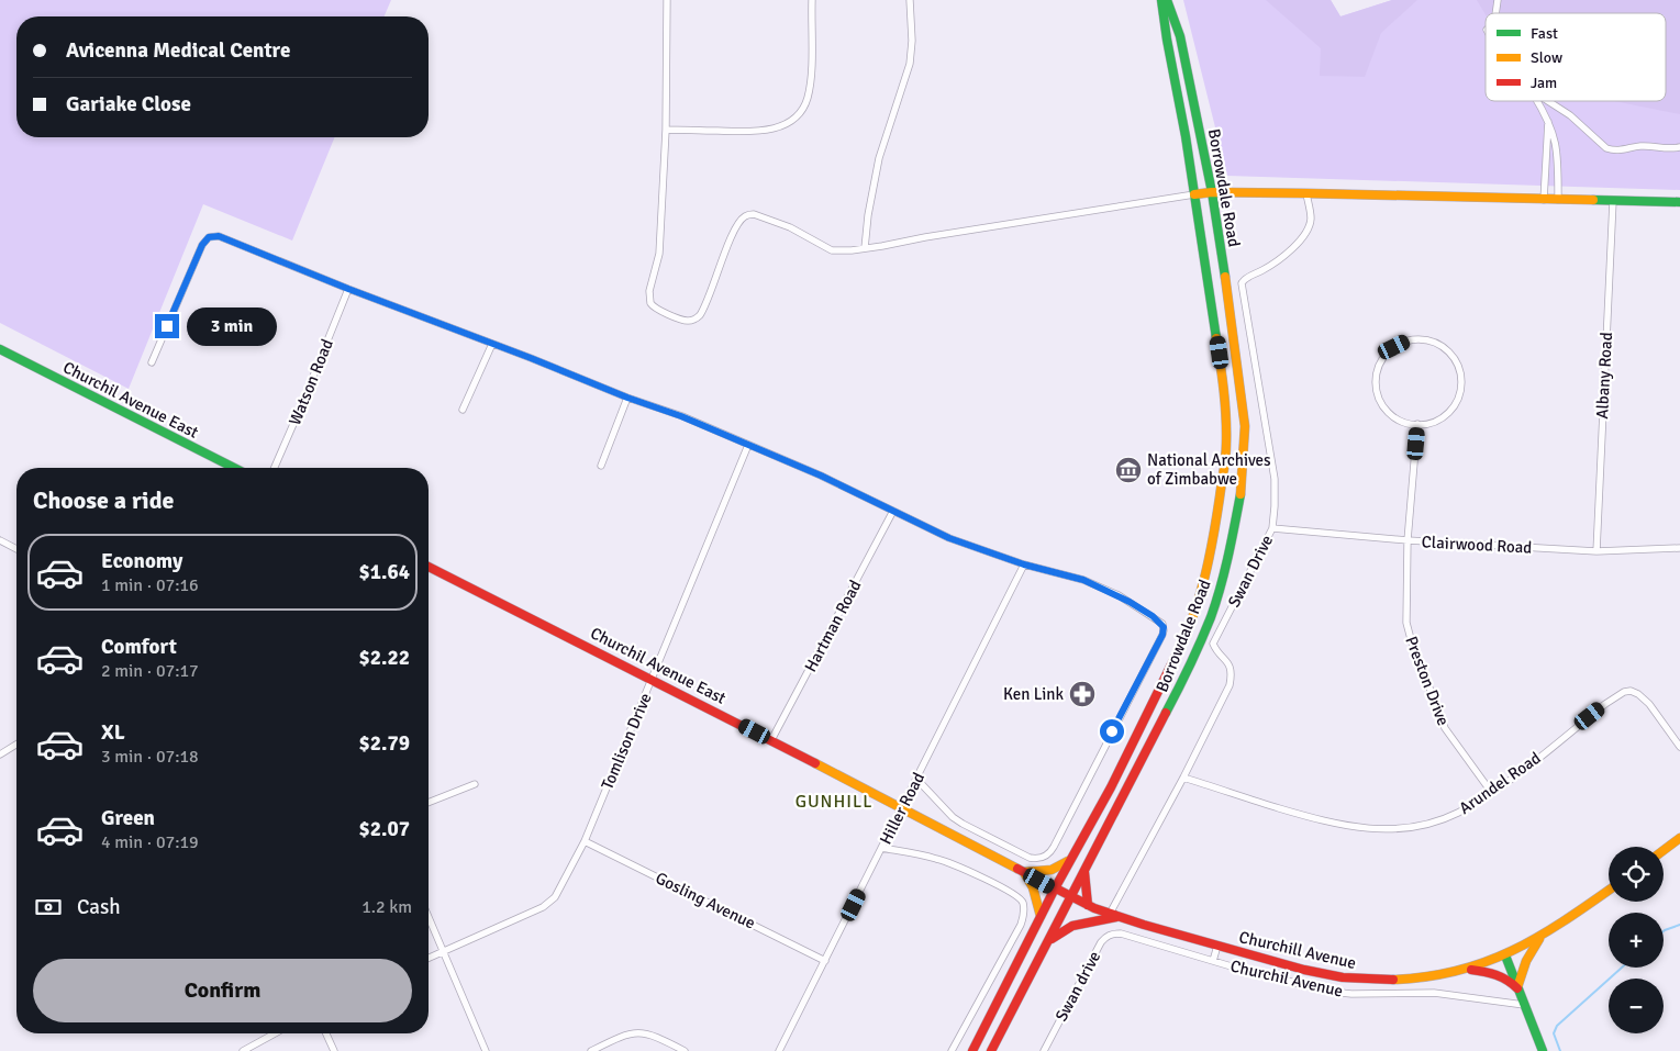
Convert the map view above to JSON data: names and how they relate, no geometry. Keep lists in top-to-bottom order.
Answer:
{
  "streets": {
    "main road": ["Borrowdale Road", "Churchil Avenue East", "Churchill Avenue"],
    "street": [
      "Albany Road",
      "Watson Road",
      "Clairwood Road",
      "Swan Drive",
      "Hartman Road",
      "Preston Drive",
      "Tomlison Drive",
      "Arundel Road",
      "Hiller Road",
      "Gosling Avenue",
      "Churchil Avenue",
      "Swan drive"
    ]
  },
  "crossings": [
    ["Borrowdale Road", "Churchil Avenue East"],
    ["Borrowdale Road", "Churchill Avenue"],
    ["Albany Road", "Clairwood Road"],
    ["Churchil Avenue East", "Hartman Road"],
    ["Churchil Avenue East", "Tomlison Drive"],
    ["Churchil Avenue East", "Hiller Road"],
    ["Churchil Avenue East", "Churchill Avenue"],
    ["Clairwood Road", "Swan Drive"],
    ["Clairwood Road", "Preston Drive"],
    ["Swan Drive", "Arundel Road"],
    ["Swan Drive", "Churchill Avenue"],
    ["Preston Drive", "Arundel Road"],
    ["Tomlison Drive", "Gosling Avenue"],
    ["Hiller Road", "Gosling Avenue"],
    ["Churchill Avenue", "Churchil Avenue"],
    ["Churchil Avenue", "Swan drive"]
  ],
  "districts": ["GUNHILL"],
  "places": {
    "museum": ["National Archives of Zimbabwe"],
    "pharmacy": ["Ken Link"]
  },
  "legend": ["Fast", "Slow", "Jam"],
  "page": {
    "banner": ["Avicenna Medical Centre", "Gariake Close"],
    "bubble": "3 min",
    "heading": "Choose a ride",
    "list": [
      {
        "name": "Economy",
        "note": "1 min · 07:16",
        "value": "$1.64"
      },
      {
        "name": "Comfort",
        "note": "2 min · 07:17",
        "value": "$2.22"
      },
      {
        "name": "XL",
        "note": "3 min · 07:18",
        "value": "$2.79"
      },
      {
        "name": "Green",
        "note": "4 min · 07:19",
        "value": "$2.07"
      }
    ],
    "map_buttons": ["+", "−"],
    "pay": ["Cash", "1.2 km"],
    "buttons": "Confirm"
  }
}
